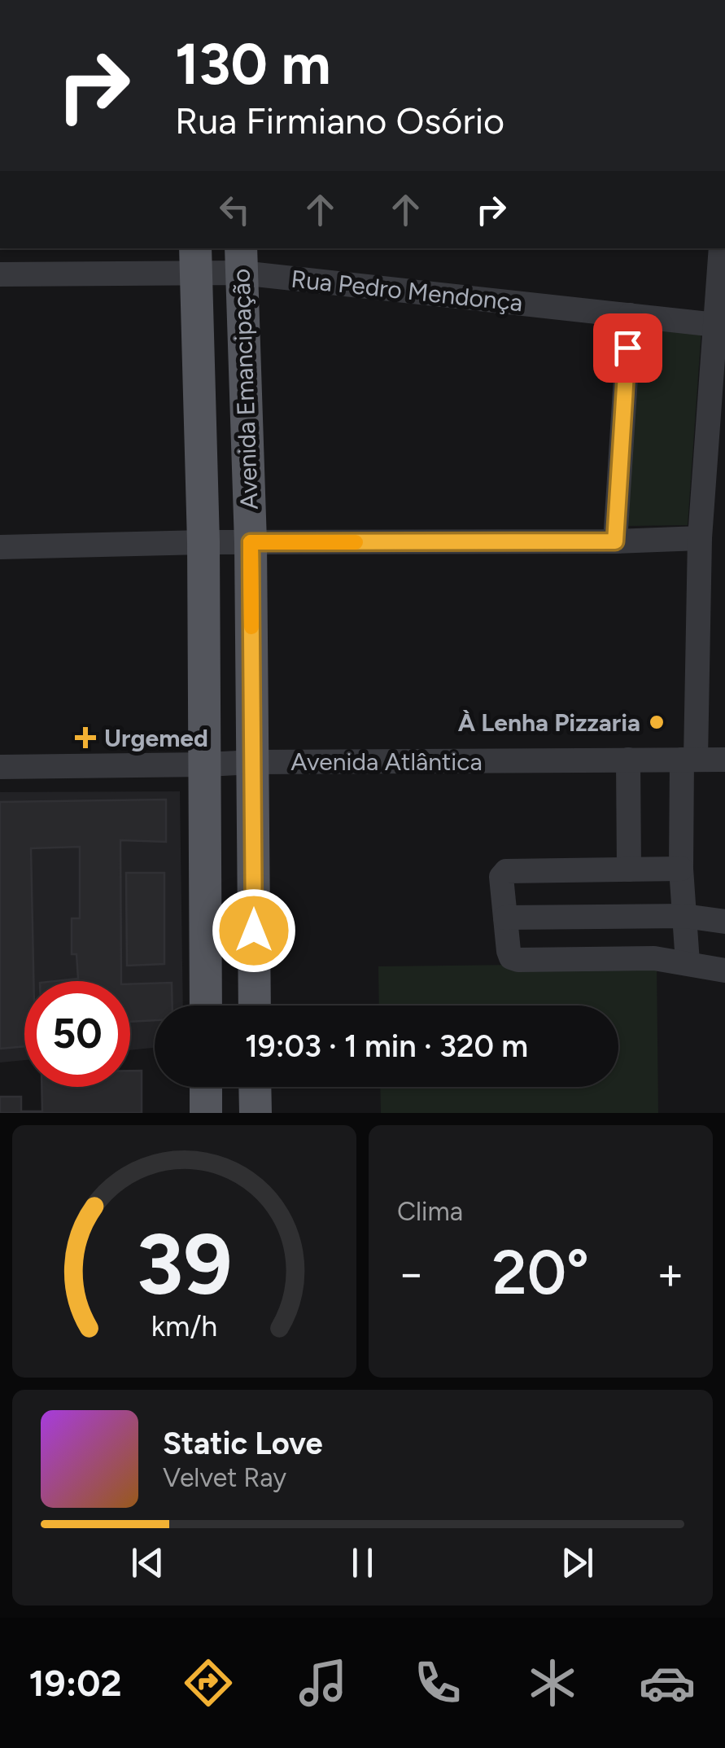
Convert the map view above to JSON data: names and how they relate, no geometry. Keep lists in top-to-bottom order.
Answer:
{
  "streets": {
    "main road": ["Avenida Emancipação"],
    "street": ["Rua Pedro Mendonça", "Avenida Atlântica"]
  },
  "crossings": [
    ["Rua Pedro Mendonça", "Avenida Emancipação"],
    ["Avenida Emancipação", "Avenida Atlântica"]
  ],
  "places": {
    "other": ["À Lenha Pizzaria"],
    "health": ["Urgemed"]
  },
  "page": {
    "turn": ["130 m", "Rua Firmiano Osório"],
    "limit": "50",
    "trip": "19:03 · 1 min · 320 m",
    "tile": "Clima",
    "heat": ["−", "20°", "+"],
    "song": ["Static Love", "Velvet Ray"],
    "tabs": "19:02",
    "gauge": ["39", "km/h"]
  }
}
